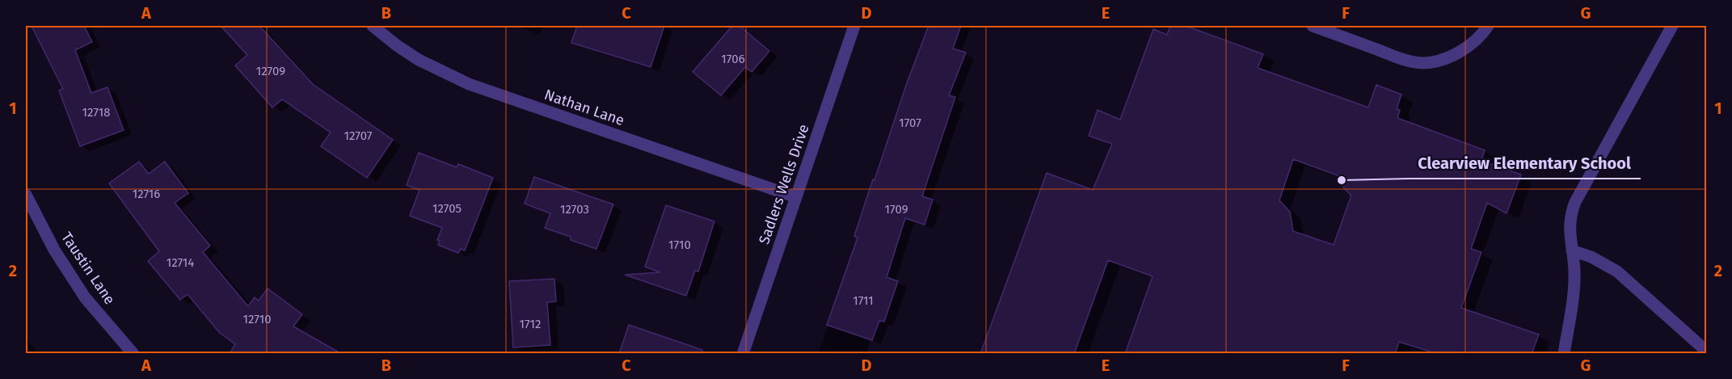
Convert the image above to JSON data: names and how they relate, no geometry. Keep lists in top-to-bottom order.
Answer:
{
  "streets": {
    "street": ["Nathan Lane", "Sadlers Wells Drive", "Taustin Lane"]
  },
  "crossings": [
    ["Nathan Lane", "Sadlers Wells Drive"]
  ],
  "places": ["Clearview Elementary School"],
  "house_numbers": [
    "1706",
    "12709",
    "12718",
    "1707",
    "12707",
    "12716",
    "12705",
    "12703",
    "1709",
    "1710",
    "12714",
    "1711",
    "12710",
    "1712"
  ],
  "grid": {
    "columns": [
      "A",
      "B",
      "C",
      "D",
      "E",
      "F",
      "G"
    ],
    "rows": ["1", "2"]
  }
}
